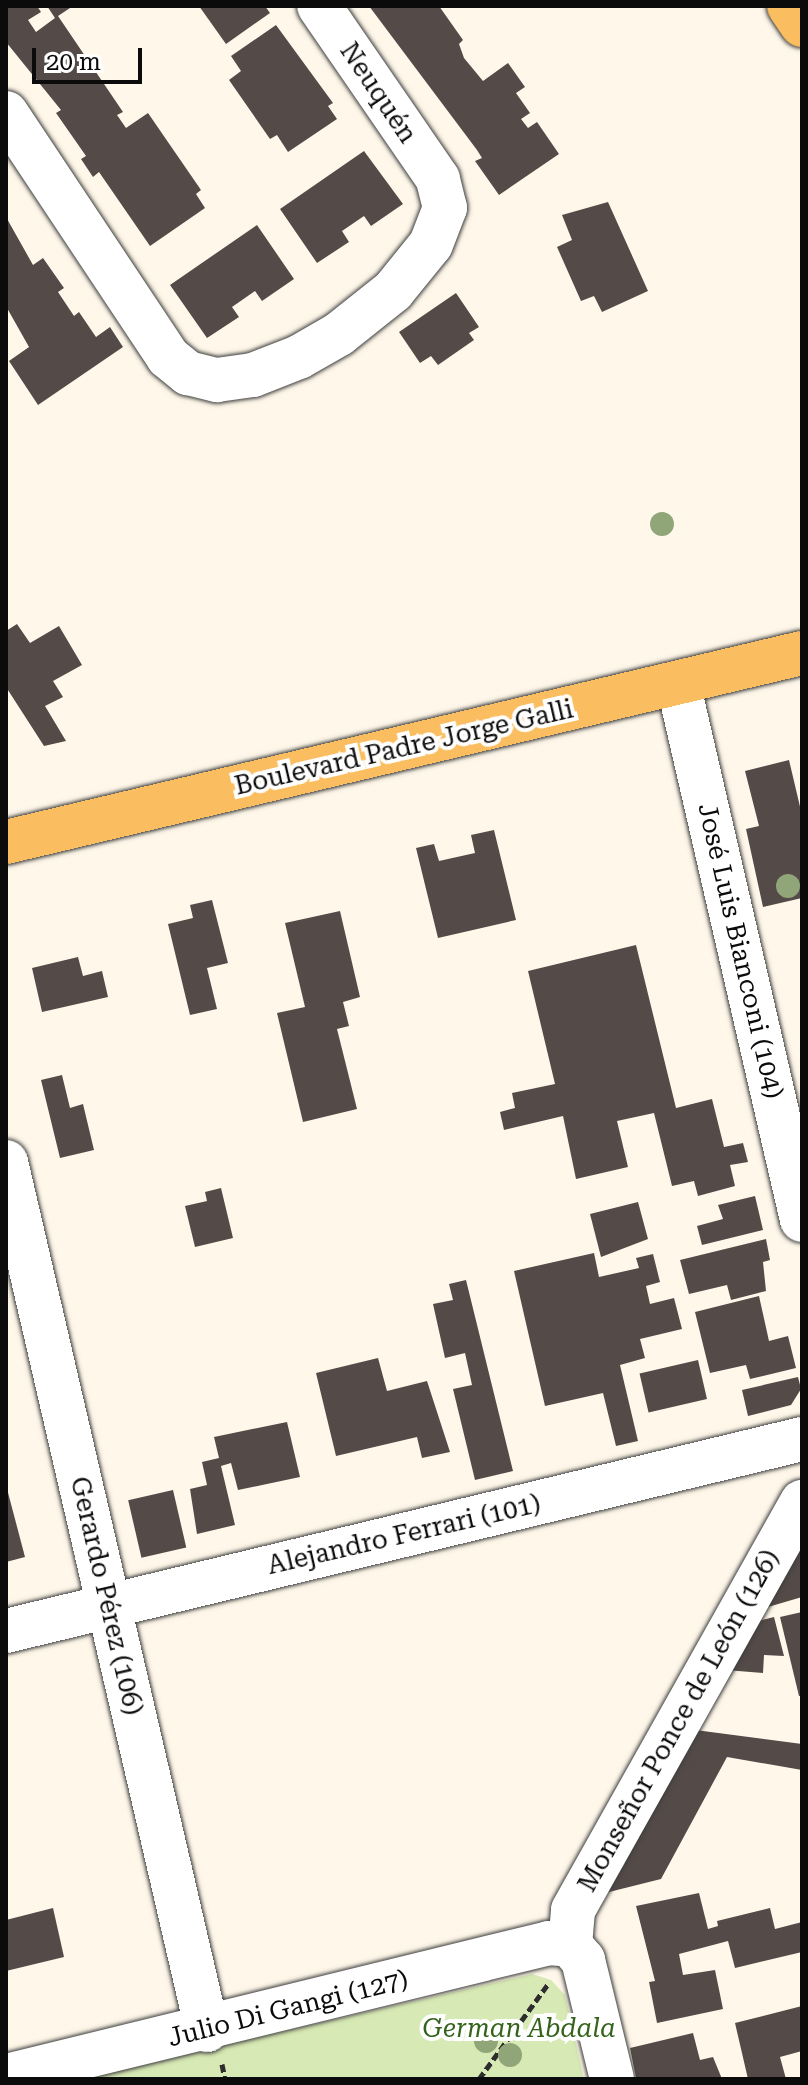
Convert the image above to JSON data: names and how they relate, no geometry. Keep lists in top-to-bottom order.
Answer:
{
  "streets": {
    "main road": ["Boulevard Padre Jorge Galli"],
    "street": [
      "Neuquén",
      "José Luis Bianconi (104)",
      "Alejandro Ferrari (101)",
      "Gerardo Pérez (106)",
      "Monseñor Ponce de León (126)",
      "Julio Di Gangi (127)"
    ]
  },
  "crossings": [
    ["Boulevard Padre Jorge Galli", "José Luis Bianconi (104)"],
    ["Alejandro Ferrari (101)", "Gerardo Pérez (106)"],
    ["Gerardo Pérez (106)", "Julio Di Gangi (127)"],
    ["Monseñor Ponce de León (126)", "Julio Di Gangi (127)"]
  ],
  "parks": ["German Abdala"],
  "scale_bar": "20 m"
}
